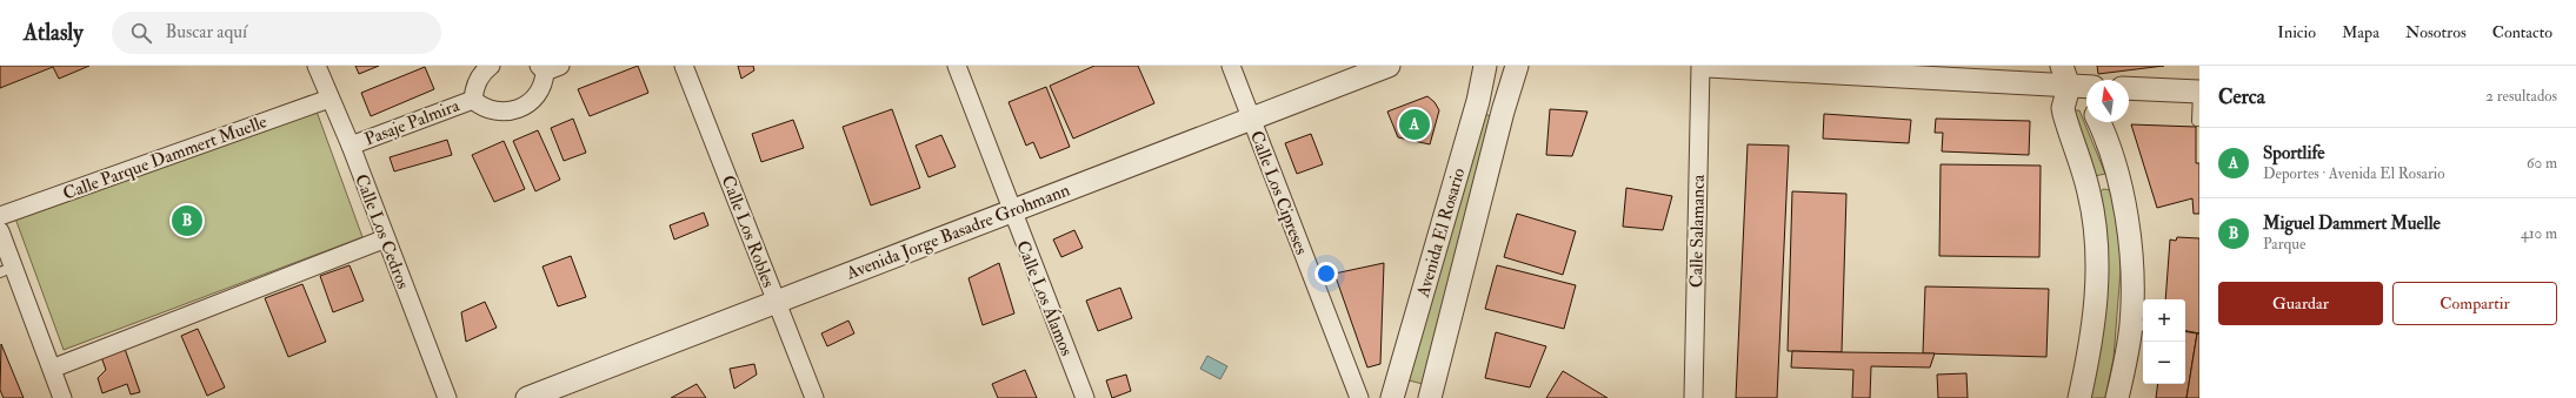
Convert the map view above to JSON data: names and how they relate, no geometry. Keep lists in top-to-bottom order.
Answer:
{
  "streets": {
    "street": [
      "Pasaje Palmira",
      "Calle Parque Dammert Muelle",
      "Calle Los Cipreses",
      "Calle Los Cedros",
      "Calle Los Robles",
      "Avenida Jorge Basadre Grohmann",
      "Calle Salamanca",
      "Avenida El Rosario",
      "Calle Los Álamos"
    ]
  },
  "crossings": [
    ["Pasaje Palmira", "Calle Los Cedros"],
    ["Calle Parque Dammert Muelle", "Calle Los Cedros"],
    ["Calle Los Cipreses", "Avenida Jorge Basadre Grohmann"],
    ["Calle Los Robles", "Avenida Jorge Basadre Grohmann"],
    ["Avenida Jorge Basadre Grohmann", "Calle Los Álamos"]
  ],
  "north": "top",
  "page": {
    "header": "Atlasly",
    "search": "Buscar aquí",
    "nav": [
      "Inicio",
      "Mapa",
      "Nosotros",
      "Contacto"
    ],
    "heading": ["Cerca", "2 resultados"],
    "pins": ["A", "B"],
    "list": [
      {
        "mark": "A",
        "name": "Sportlife",
        "note": "Deportes · Avenida El Rosario",
        "value": "60 m"
      },
      {
        "mark": "B",
        "name": "Miguel Dammert Muelle",
        "note": "Parque",
        "value": "410 m"
      }
    ],
    "buttons": ["Guardar", "Compartir"],
    "map_buttons": ["+", "−"]
  }
}
